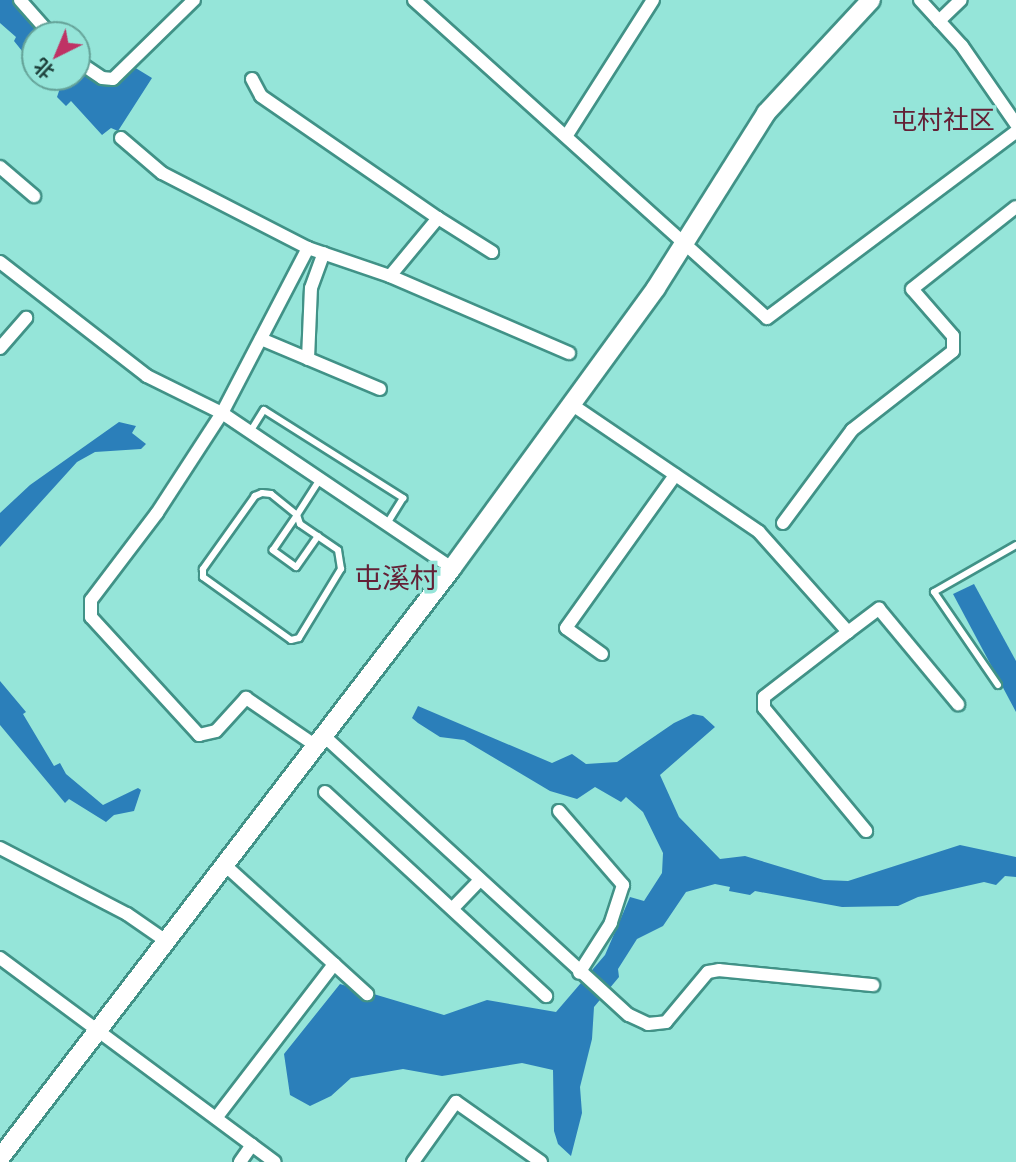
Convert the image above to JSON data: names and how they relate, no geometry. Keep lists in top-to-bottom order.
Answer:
{
  "districts": ["屯村社区", "屯溪村"],
  "north": "bottom left"
}
